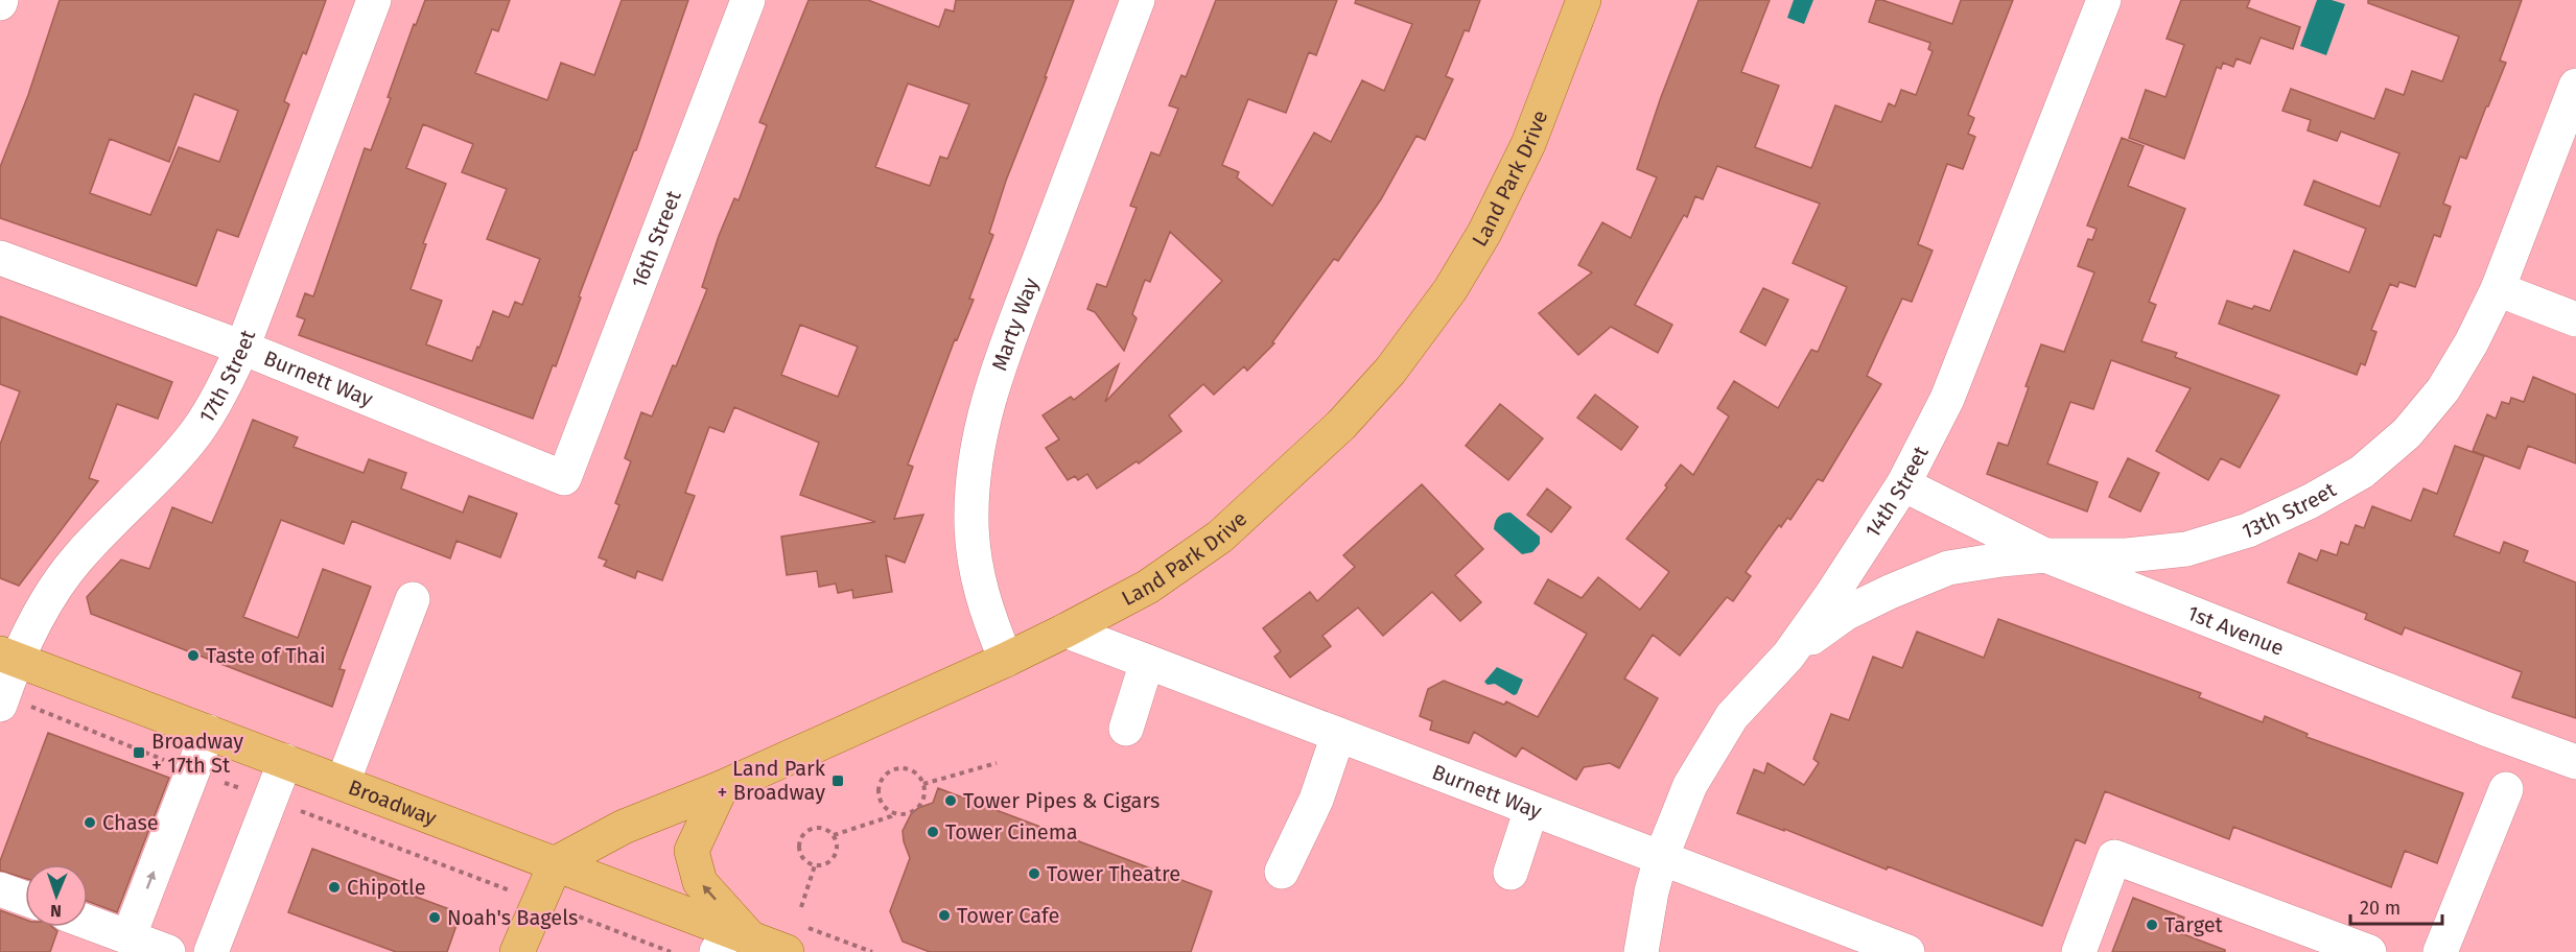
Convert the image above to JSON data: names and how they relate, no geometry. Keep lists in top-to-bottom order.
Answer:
{
  "streets": {
    "main road": ["Land Park Drive", "Broadway"],
    "street": [
      "16th Street",
      "Marty Way",
      "17th Street",
      "Burnett Way",
      "14th Street",
      "13th Street",
      "1st Avenue"
    ]
  },
  "crossings": [
    ["Land Park Drive", "Marty Way"],
    ["Land Park Drive", "Burnett Way"],
    ["Land Park Drive", "Broadway"],
    ["16th Street", "Burnett Way"],
    ["17th Street", "Burnett Way"],
    ["17th Street", "Broadway"],
    ["Burnett Way", "14th Street"],
    ["14th Street", "13th Street"],
    ["14th Street", "1st Avenue"],
    ["13th Street", "1st Avenue"]
  ],
  "places": {
    "other": [
      "Taste of Thai",
      "Tower Pipes & Cigars",
      "Chase",
      "Tower Cinema",
      "Tower Theatre",
      "Chipotle",
      "Tower Cafe",
      "Noah's Bagels",
      "Target"
    ],
    "transit": ["Broadway + 17th St", "Land Park + Broadway"]
  },
  "scale_bar": "20 m",
  "north": "bottom"
}
